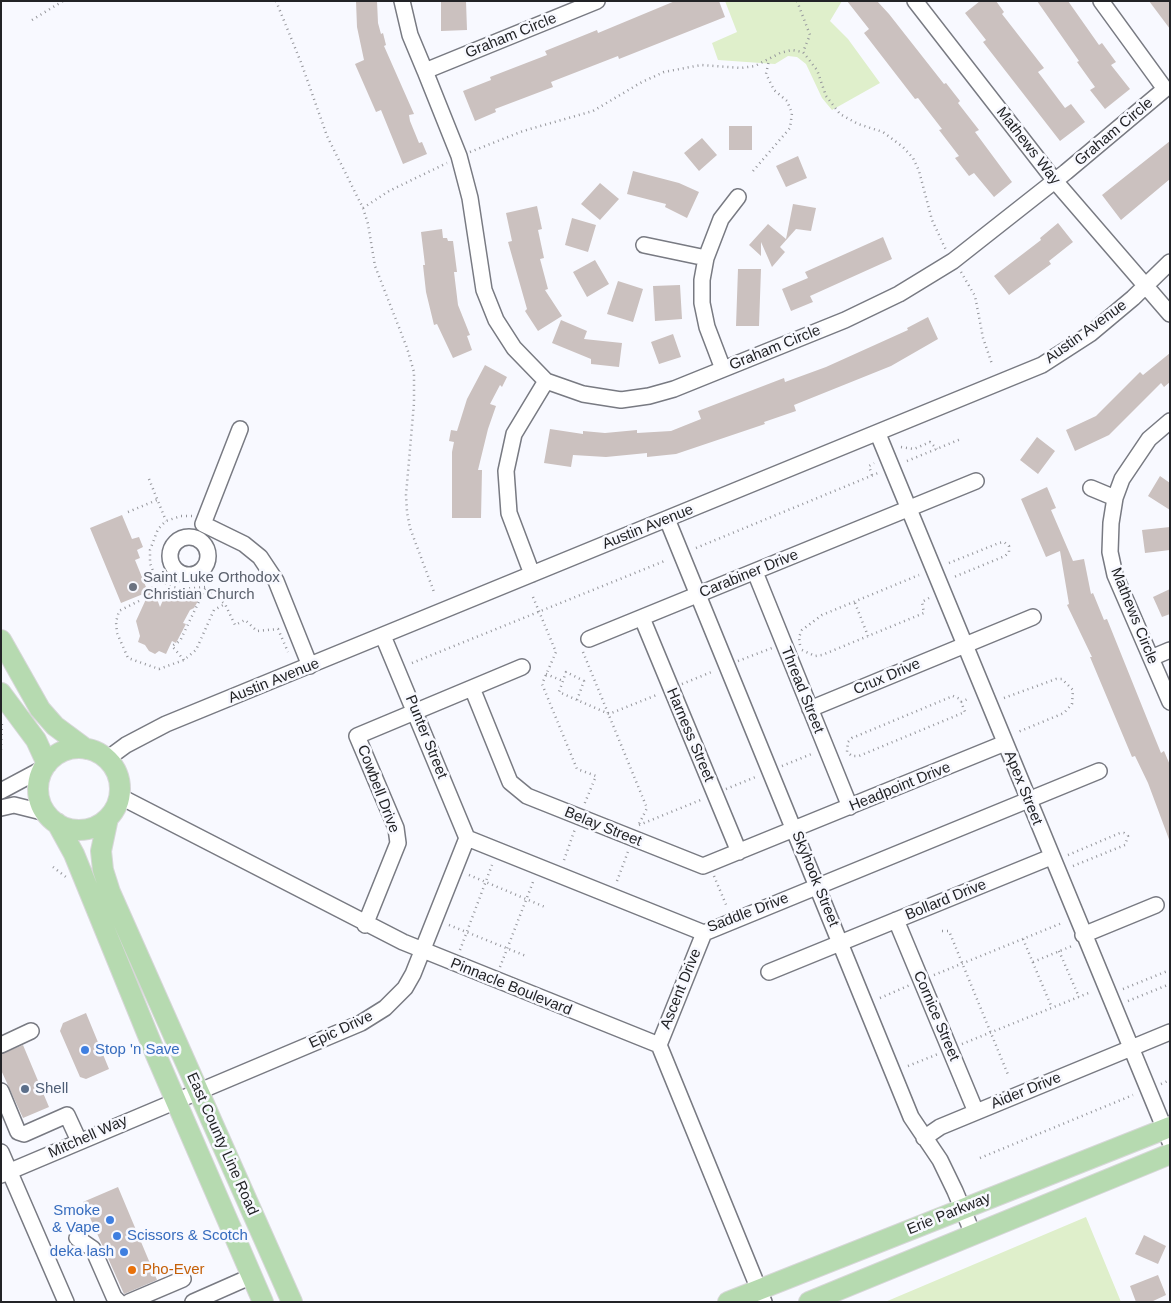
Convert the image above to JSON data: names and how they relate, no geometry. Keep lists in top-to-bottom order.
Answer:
{
  "streets": {
    "main road": ["East County Line Road", "Erie Parkway"],
    "street": [
      "Graham Circle",
      "Mathews Way",
      "Austin Avenue",
      "Carabiner Drive",
      "Mathews Circle",
      "Crux Drive",
      "Thread Street",
      "Harness Street",
      "Punter Street",
      "Headpoint Drive",
      "Apex Street",
      "Cowbell Drive",
      "Belay Street",
      "Skyhook Street",
      "Bollard Drive",
      "Saddle Drive",
      "Pinnacle Boulevard",
      "Ascent Drive",
      "Cornice Street",
      "Epic Drive",
      "Aider Drive",
      "Mitchell Way"
    ]
  },
  "crossings": [
    ["Graham Circle", "Mathews Way"],
    ["Mathews Way", "Austin Avenue"],
    ["Austin Avenue", "Punter Street"],
    ["Austin Avenue", "Apex Street"],
    ["Austin Avenue", "Skyhook Street"],
    ["Austin Avenue", "Pinnacle Boulevard"],
    ["Austin Avenue", "East County Line Road"],
    ["Carabiner Drive", "Thread Street"],
    ["Carabiner Drive", "Harness Street"],
    ["Carabiner Drive", "Apex Street"],
    ["Carabiner Drive", "Skyhook Street"],
    ["Crux Drive", "Thread Street"],
    ["Crux Drive", "Apex Street"],
    ["Thread Street", "Headpoint Drive"],
    ["Punter Street", "Cowbell Drive"],
    ["Punter Street", "Saddle Drive"],
    ["Punter Street", "Epic Drive"],
    ["Headpoint Drive", "Apex Street"],
    ["Headpoint Drive", "Skyhook Street"],
    ["Apex Street", "Bollard Drive"],
    ["Apex Street", "Saddle Drive"],
    ["Apex Street", "Aider Drive"],
    ["Apex Street", "Erie Parkway"],
    ["Cowbell Drive", "Belay Street"],
    ["Cowbell Drive", "Pinnacle Boulevard"],
    ["Skyhook Street", "Bollard Drive"],
    ["Skyhook Street", "Saddle Drive"],
    ["Skyhook Street", "Aider Drive"],
    ["Skyhook Street", "Erie Parkway"],
    ["Bollard Drive", "Cornice Street"],
    ["Saddle Drive", "Ascent Drive"],
    ["Saddle Drive", "Epic Drive"],
    ["Pinnacle Boulevard", "Ascent Drive"],
    ["Pinnacle Boulevard", "Epic Drive"],
    ["Pinnacle Boulevard", "East County Line Road"],
    ["Cornice Street", "Aider Drive"],
    ["Epic Drive", "Mitchell Way"],
    ["Epic Drive", "East County Line Road"],
    ["Mitchell Way", "East County Line Road"]
  ],
  "places": [
    "Saint Luke Orthodox Christian Church",
    "Stop 'n Save",
    "Shell",
    "Smoke & Vape",
    "Scissors & Scotch",
    "deka lash",
    "Pho-Ever"
  ]
}
